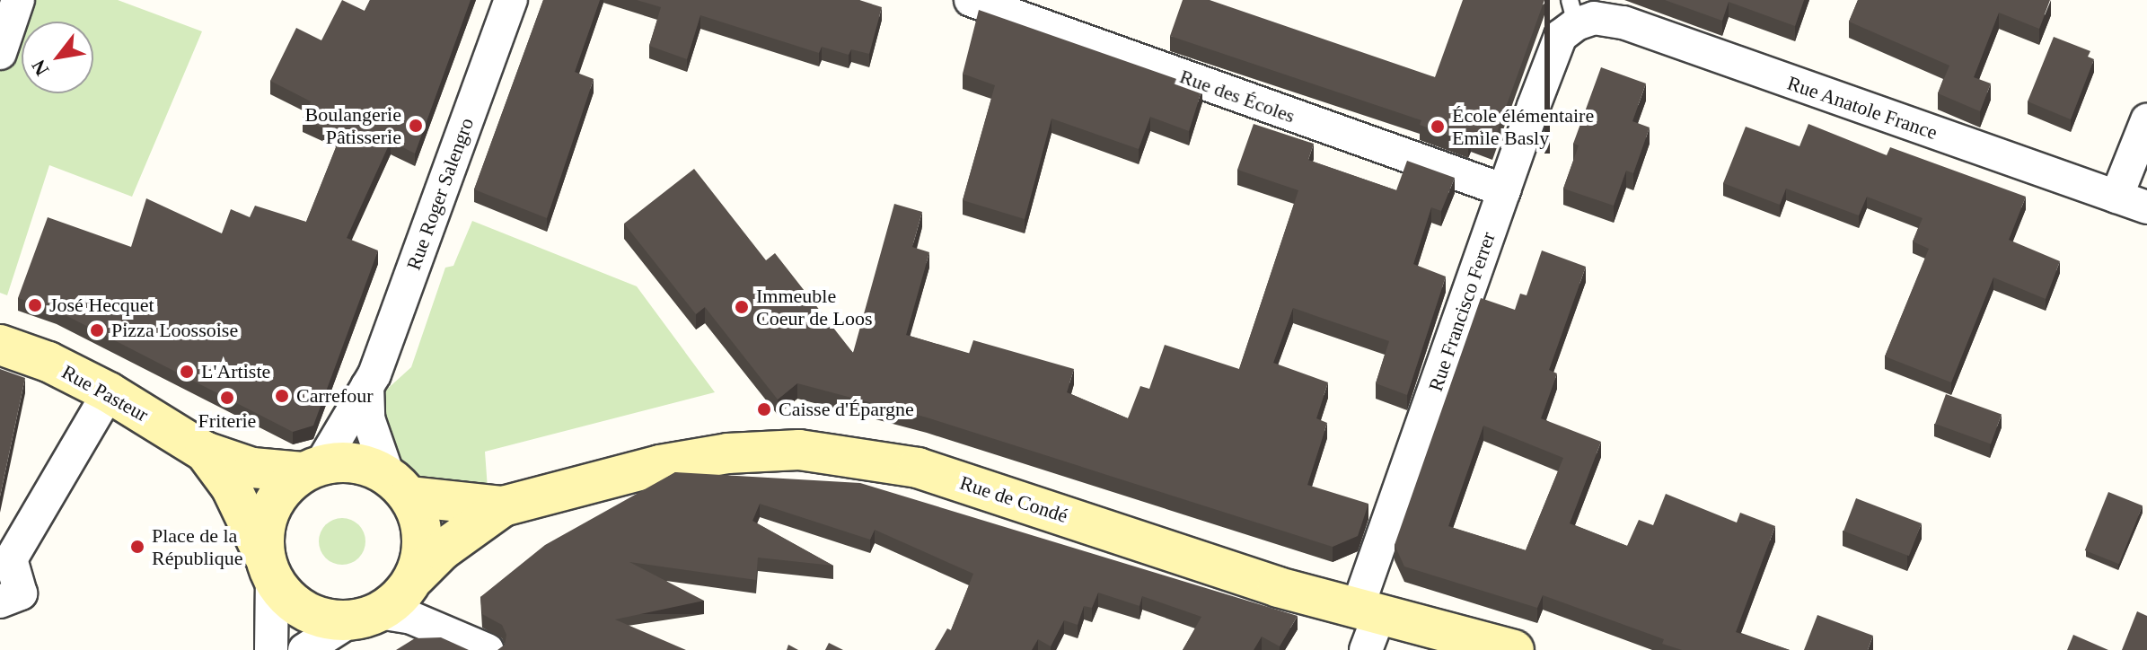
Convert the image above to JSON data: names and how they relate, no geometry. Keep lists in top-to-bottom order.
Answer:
{
  "streets": {
    "main road": ["Rue Pasteur", "Rue de Condé"],
    "street": [
      "Rue des Écoles",
      "Rue Anatole France",
      "Rue Roger Salengro",
      "Rue Francisco Ferrer"
    ]
  },
  "crossings": [
    ["Rue des Écoles", "Rue Francisco Ferrer"],
    ["Rue Anatole France", "Rue Francisco Ferrer"],
    ["Rue Francisco Ferrer", "Rue de Condé"]
  ],
  "places": [
    "Boulangerie Pâtisserie",
    "École élémentaire Emile Basly",
    "José Hecquet",
    "Immeuble Coeur de Loos",
    "Pizza Loossoise",
    "L'Artiste",
    "Carrefour",
    "Friterie",
    "Caisse d'Épargne",
    "Place de la République"
  ],
  "north": "bottom left"
}
